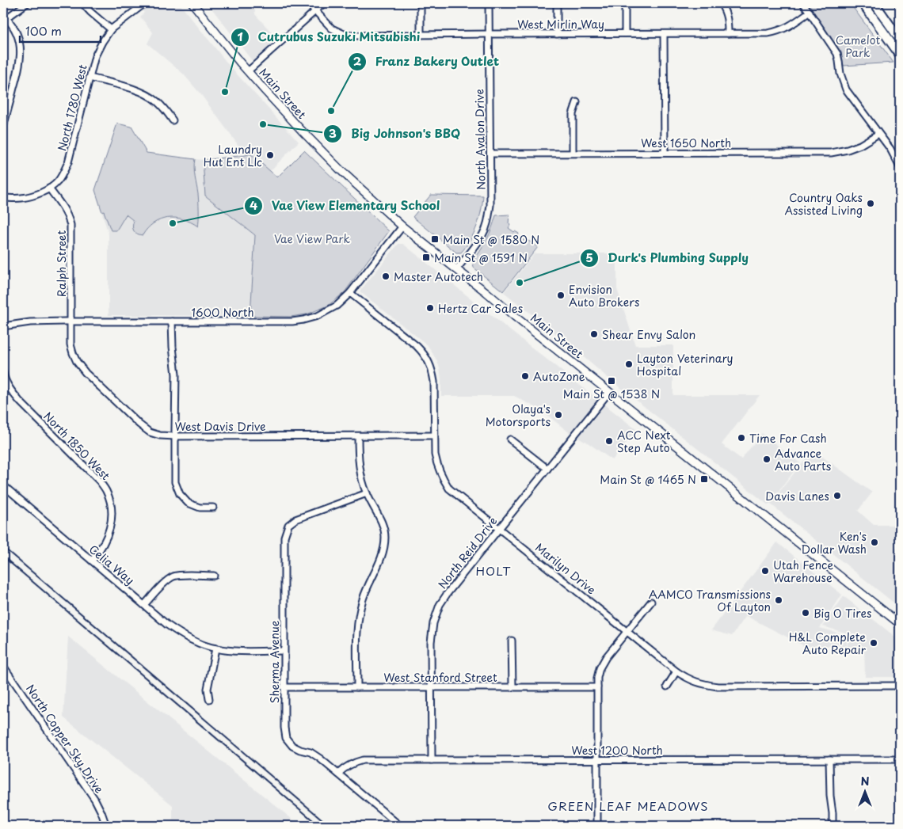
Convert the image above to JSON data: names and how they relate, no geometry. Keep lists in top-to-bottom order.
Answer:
{
  "streets": {
    "main road": ["Main Street"],
    "street": [
      "West Mirlin Way",
      "North 1780 West",
      "North Avalon Drive",
      "West 1650 North",
      "Ralph Street",
      "1600 North",
      "West Davis Drive",
      "North 1850 West",
      "North Reid Drive",
      "Celia Way",
      "Marilyn Drive",
      "Sherma Avenue",
      "West Stanford Street",
      "North Copper Sky Drive",
      "West 1200 North"
    ]
  },
  "crossings": [
    ["West Mirlin Way", "North Avalon Drive"],
    ["Main Street", "North Avalon Drive"],
    ["Main Street", "1600 North"],
    ["Main Street", "North Reid Drive"],
    ["North 1780 West", "Ralph Street"],
    ["North Avalon Drive", "West 1650 North"],
    ["Ralph Street", "1600 North"],
    ["Ralph Street", "West Davis Drive"],
    ["1600 North", "West Davis Drive"],
    ["1600 North", "Marilyn Drive"],
    ["West Davis Drive", "Marilyn Drive"],
    ["North 1850 West", "Celia Way"],
    ["North Reid Drive", "Marilyn Drive"],
    ["North Reid Drive", "West Stanford Street"],
    ["North Reid Drive", "West 1200 North"],
    ["Celia Way", "Sherma Avenue"],
    ["Sherma Avenue", "West Stanford Street"],
    ["Sherma Avenue", "West 1200 North"]
  ],
  "districts": ["HOLT", "GREEN LEAF MEADOWS"],
  "parks": ["Camelot Park", "Vae View Park"],
  "places": {
    "other": [
      "Cutrubus Suzuki Mitsubishi",
      "Franz Bakery Outlet",
      "Big Johnson's BBQ",
      "Laundry Hut Ent Llc",
      "Country Oaks Assisted Living",
      "Vae View Elementary School",
      "Master Autotech",
      "Durk's Plumbing Supply",
      "Envision Auto Brokers",
      "Hertz Car Sales",
      "Shear Envy Salon",
      "Layton Veterinary Hospital",
      "AutoZone",
      "Olaya's Motorsports",
      "Time For Cash",
      "ACC Next Step Auto",
      "Advance Auto Parts",
      "Davis Lanes",
      "Ken's Dollar Wash",
      "Utah Fence Warehouse",
      "AAMCO Transmissions Of Layton",
      "Big O Tires",
      "H&L Complete Auto Repair"
    ],
    "transit": [
      "Main St @ 1580 N",
      "Main St @ 1591 N",
      "Main St @ 1538 N",
      "Main St @ 1465 N"
    ]
  },
  "scale_bar": "100 m",
  "north": "top"
}
